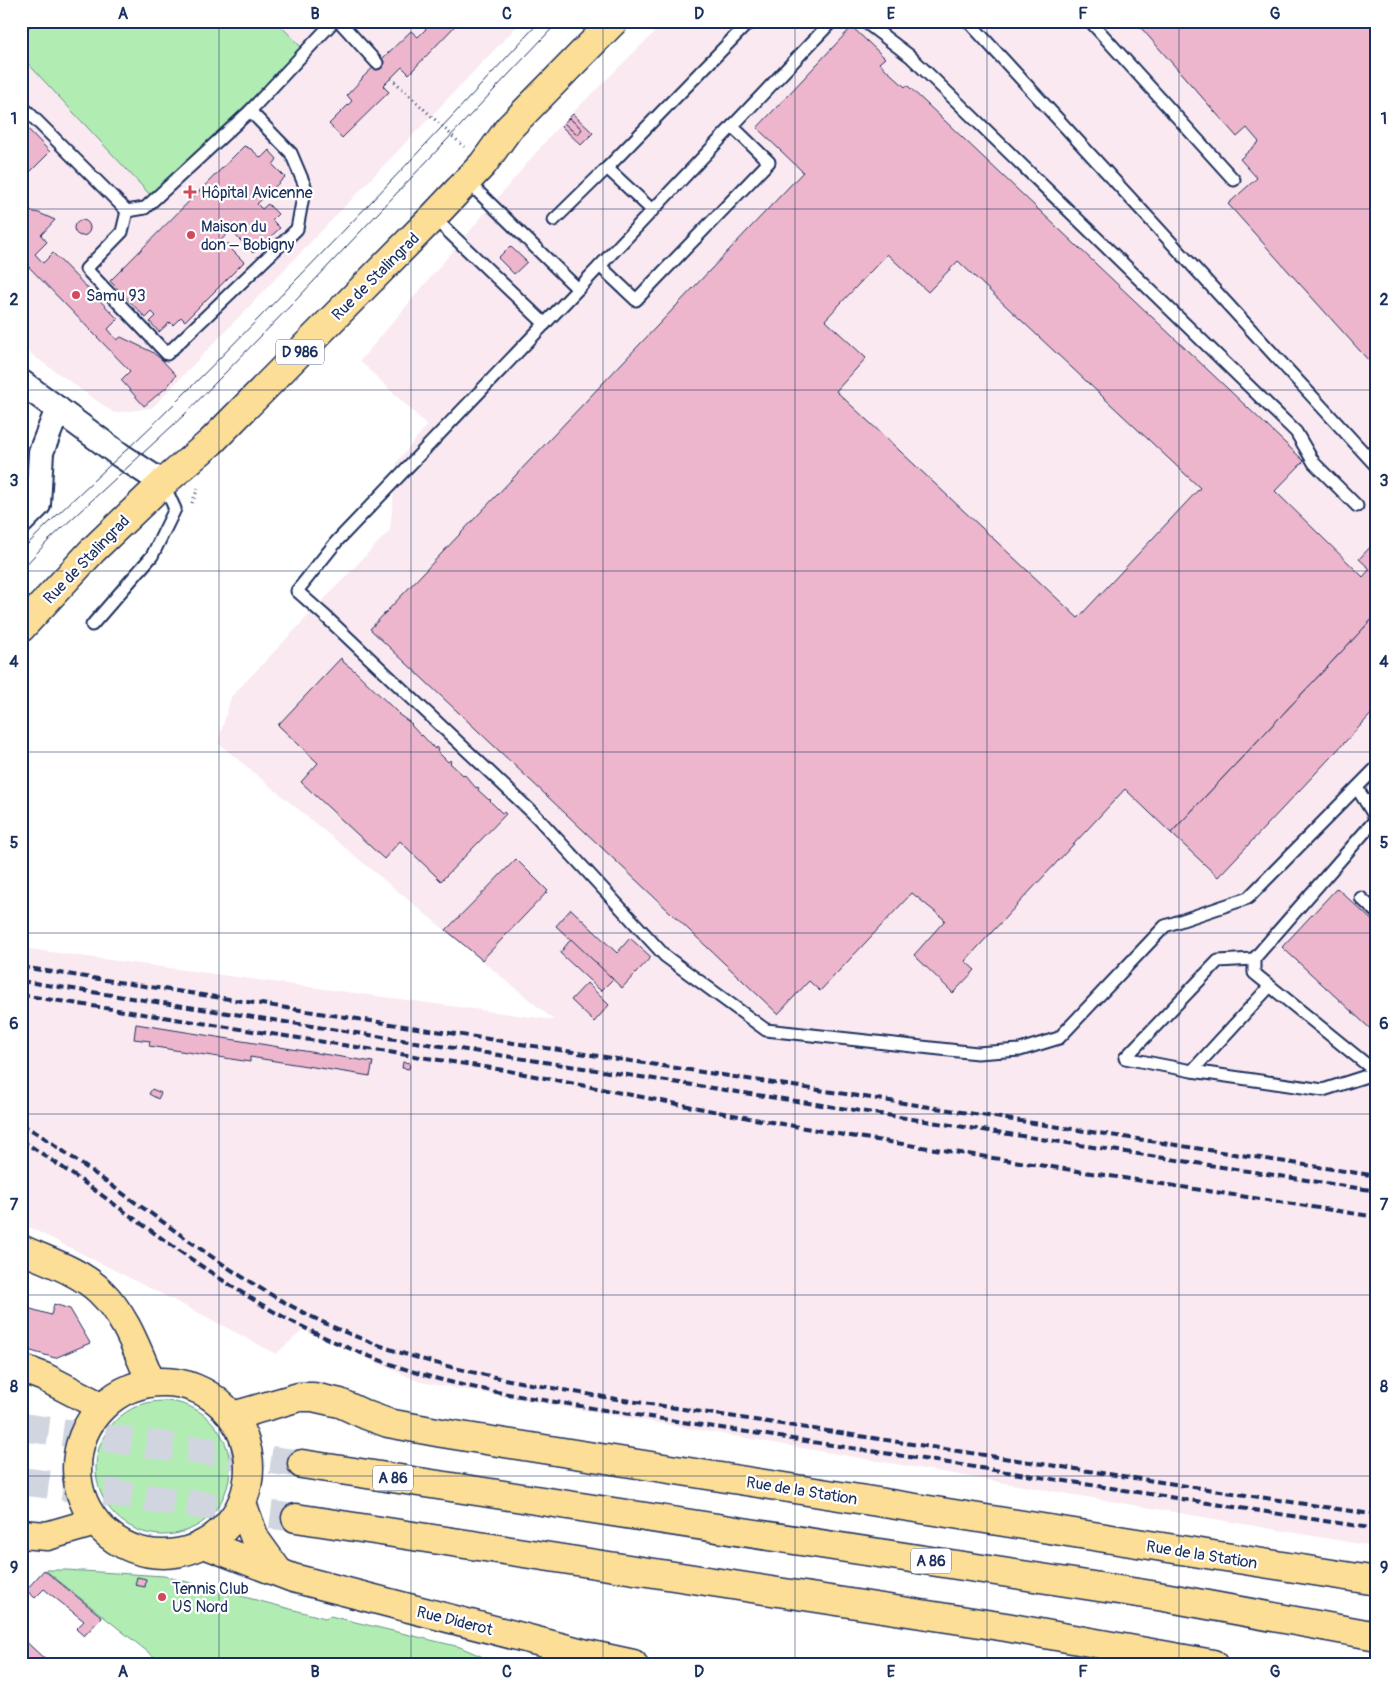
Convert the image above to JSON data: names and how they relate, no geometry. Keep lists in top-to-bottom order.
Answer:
{
  "streets": {
    "main road": [
      "Rue de Stalingrad",
      "D 986",
      "A 86",
      "Rue de la Station",
      "Rue Diderot"
    ]
  },
  "crossings": [
    ["Rue de la Station", "Rue Diderot"]
  ],
  "places": {
    "health": ["Hôpital Avicenne"],
    "other": ["Maison du don – Bobigny", "Samu 93", "Tennis Club US Nord"]
  },
  "grid": {
    "columns": [
      "A",
      "B",
      "C",
      "D",
      "E",
      "F",
      "G"
    ],
    "rows": [
      "1",
      "2",
      "3",
      "4",
      "5",
      "6",
      "7",
      "8",
      "9"
    ]
  }
}
